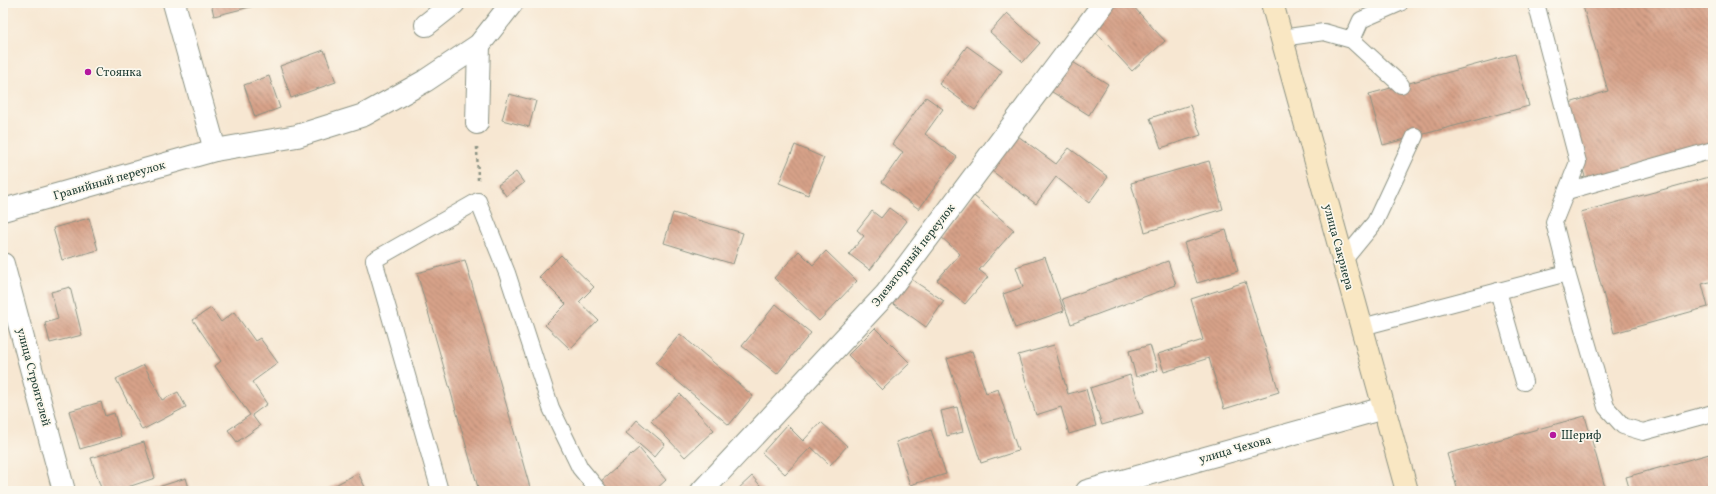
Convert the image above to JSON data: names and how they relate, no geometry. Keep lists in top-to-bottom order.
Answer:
{
  "streets": {
    "street": [
      "Гравийный переулок",
      "улица Сакриера",
      "Элеваторный переулок",
      "улица Строителей",
      "улица Чехова"
    ]
  },
  "crossings": [
    ["улица Сакриера", "улица Чехова"]
  ],
  "places": ["Стоянка", "Шериф"]
}
